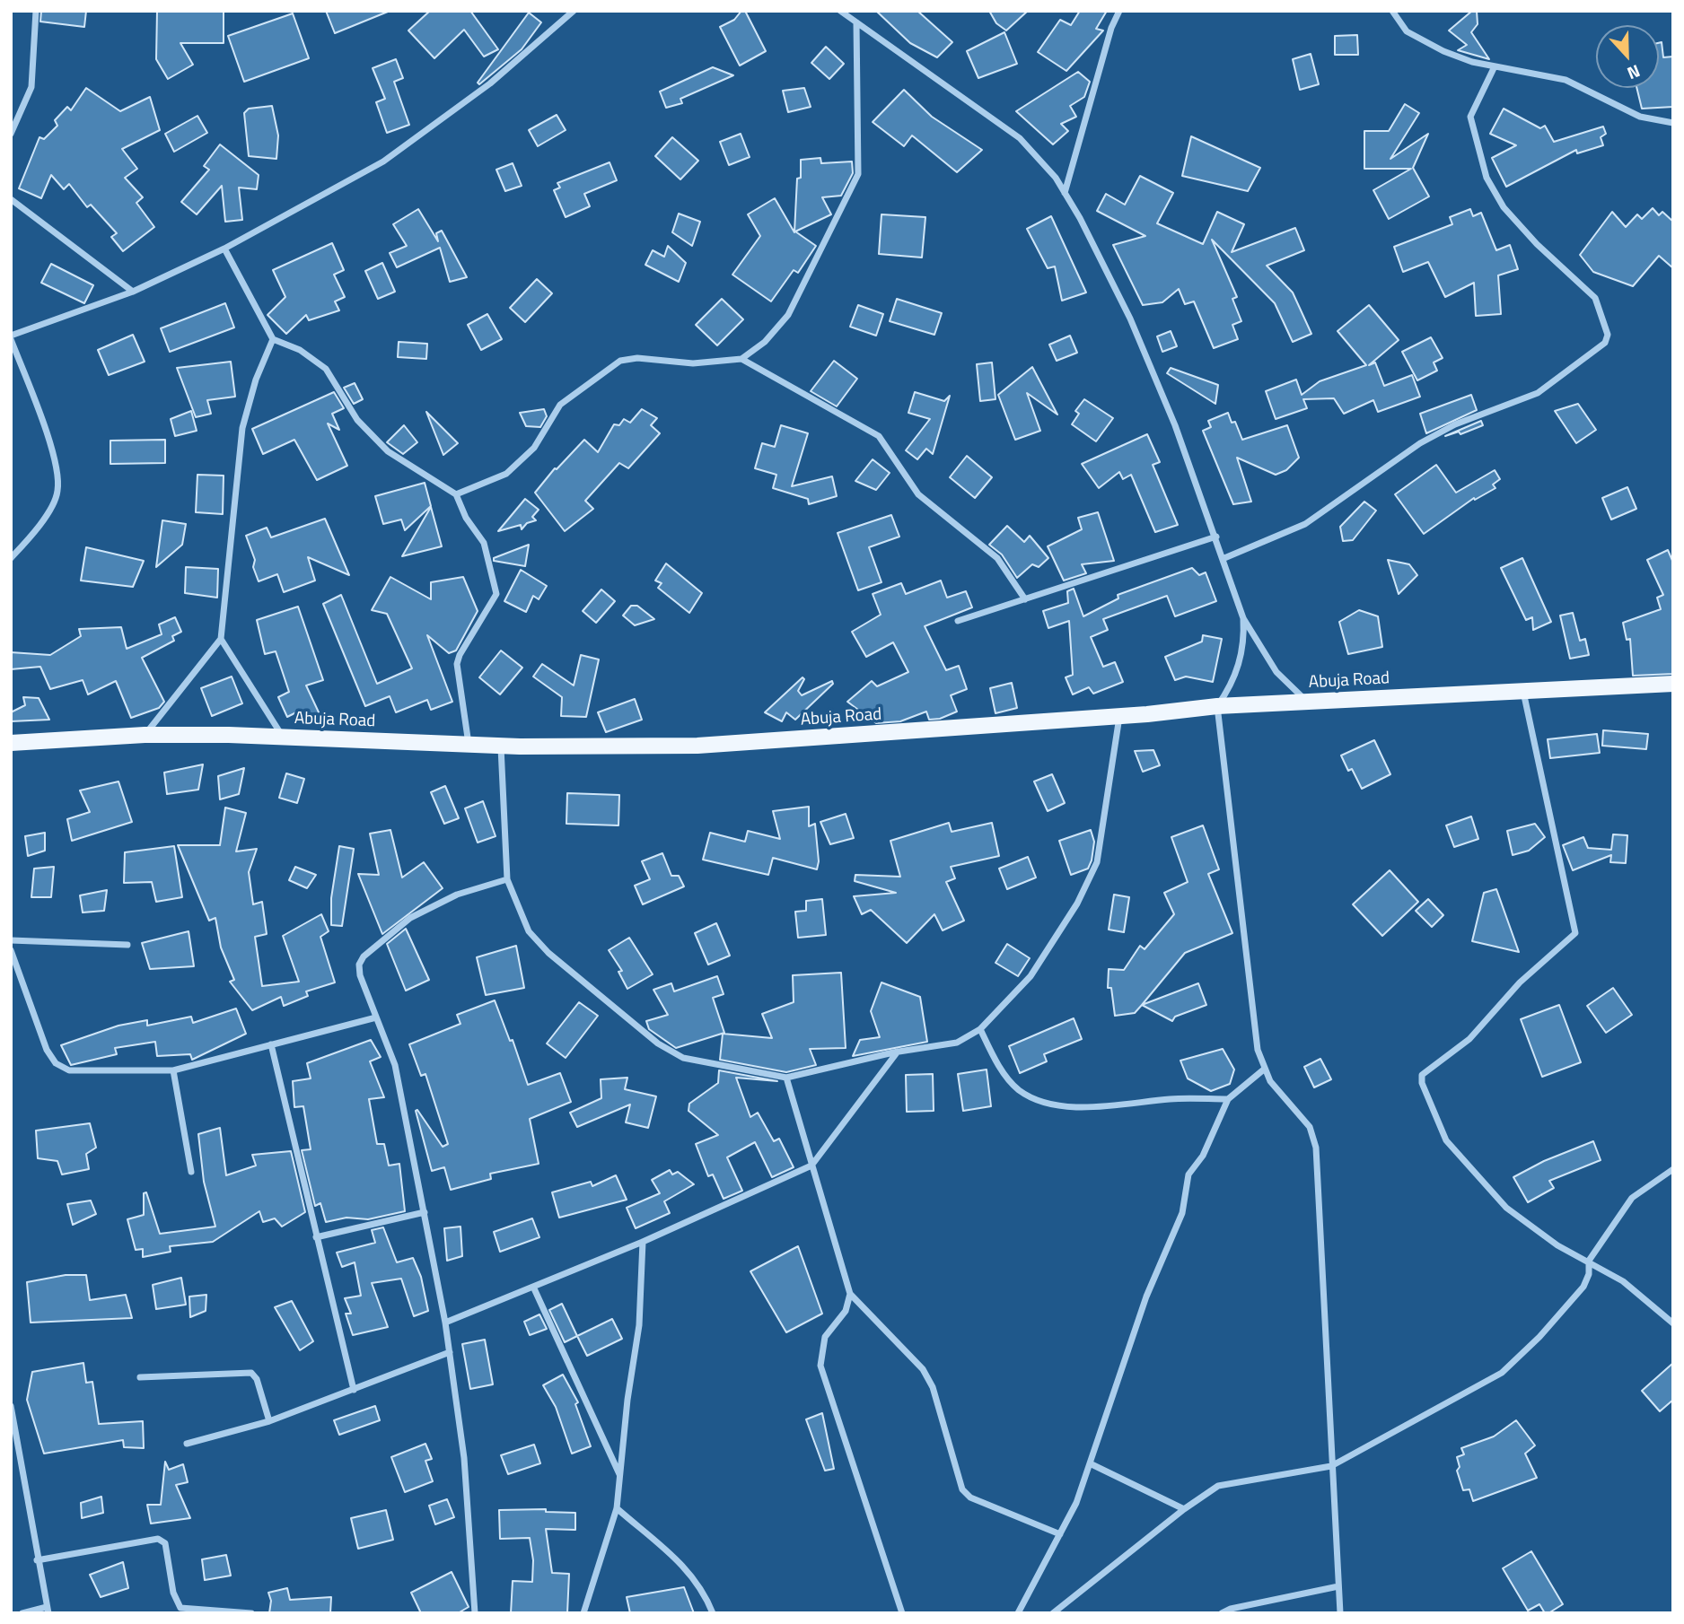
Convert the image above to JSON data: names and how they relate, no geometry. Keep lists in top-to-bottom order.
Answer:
{
  "streets": {
    "main road": ["Abuja Road"]
  },
  "north": "bottom"
}
